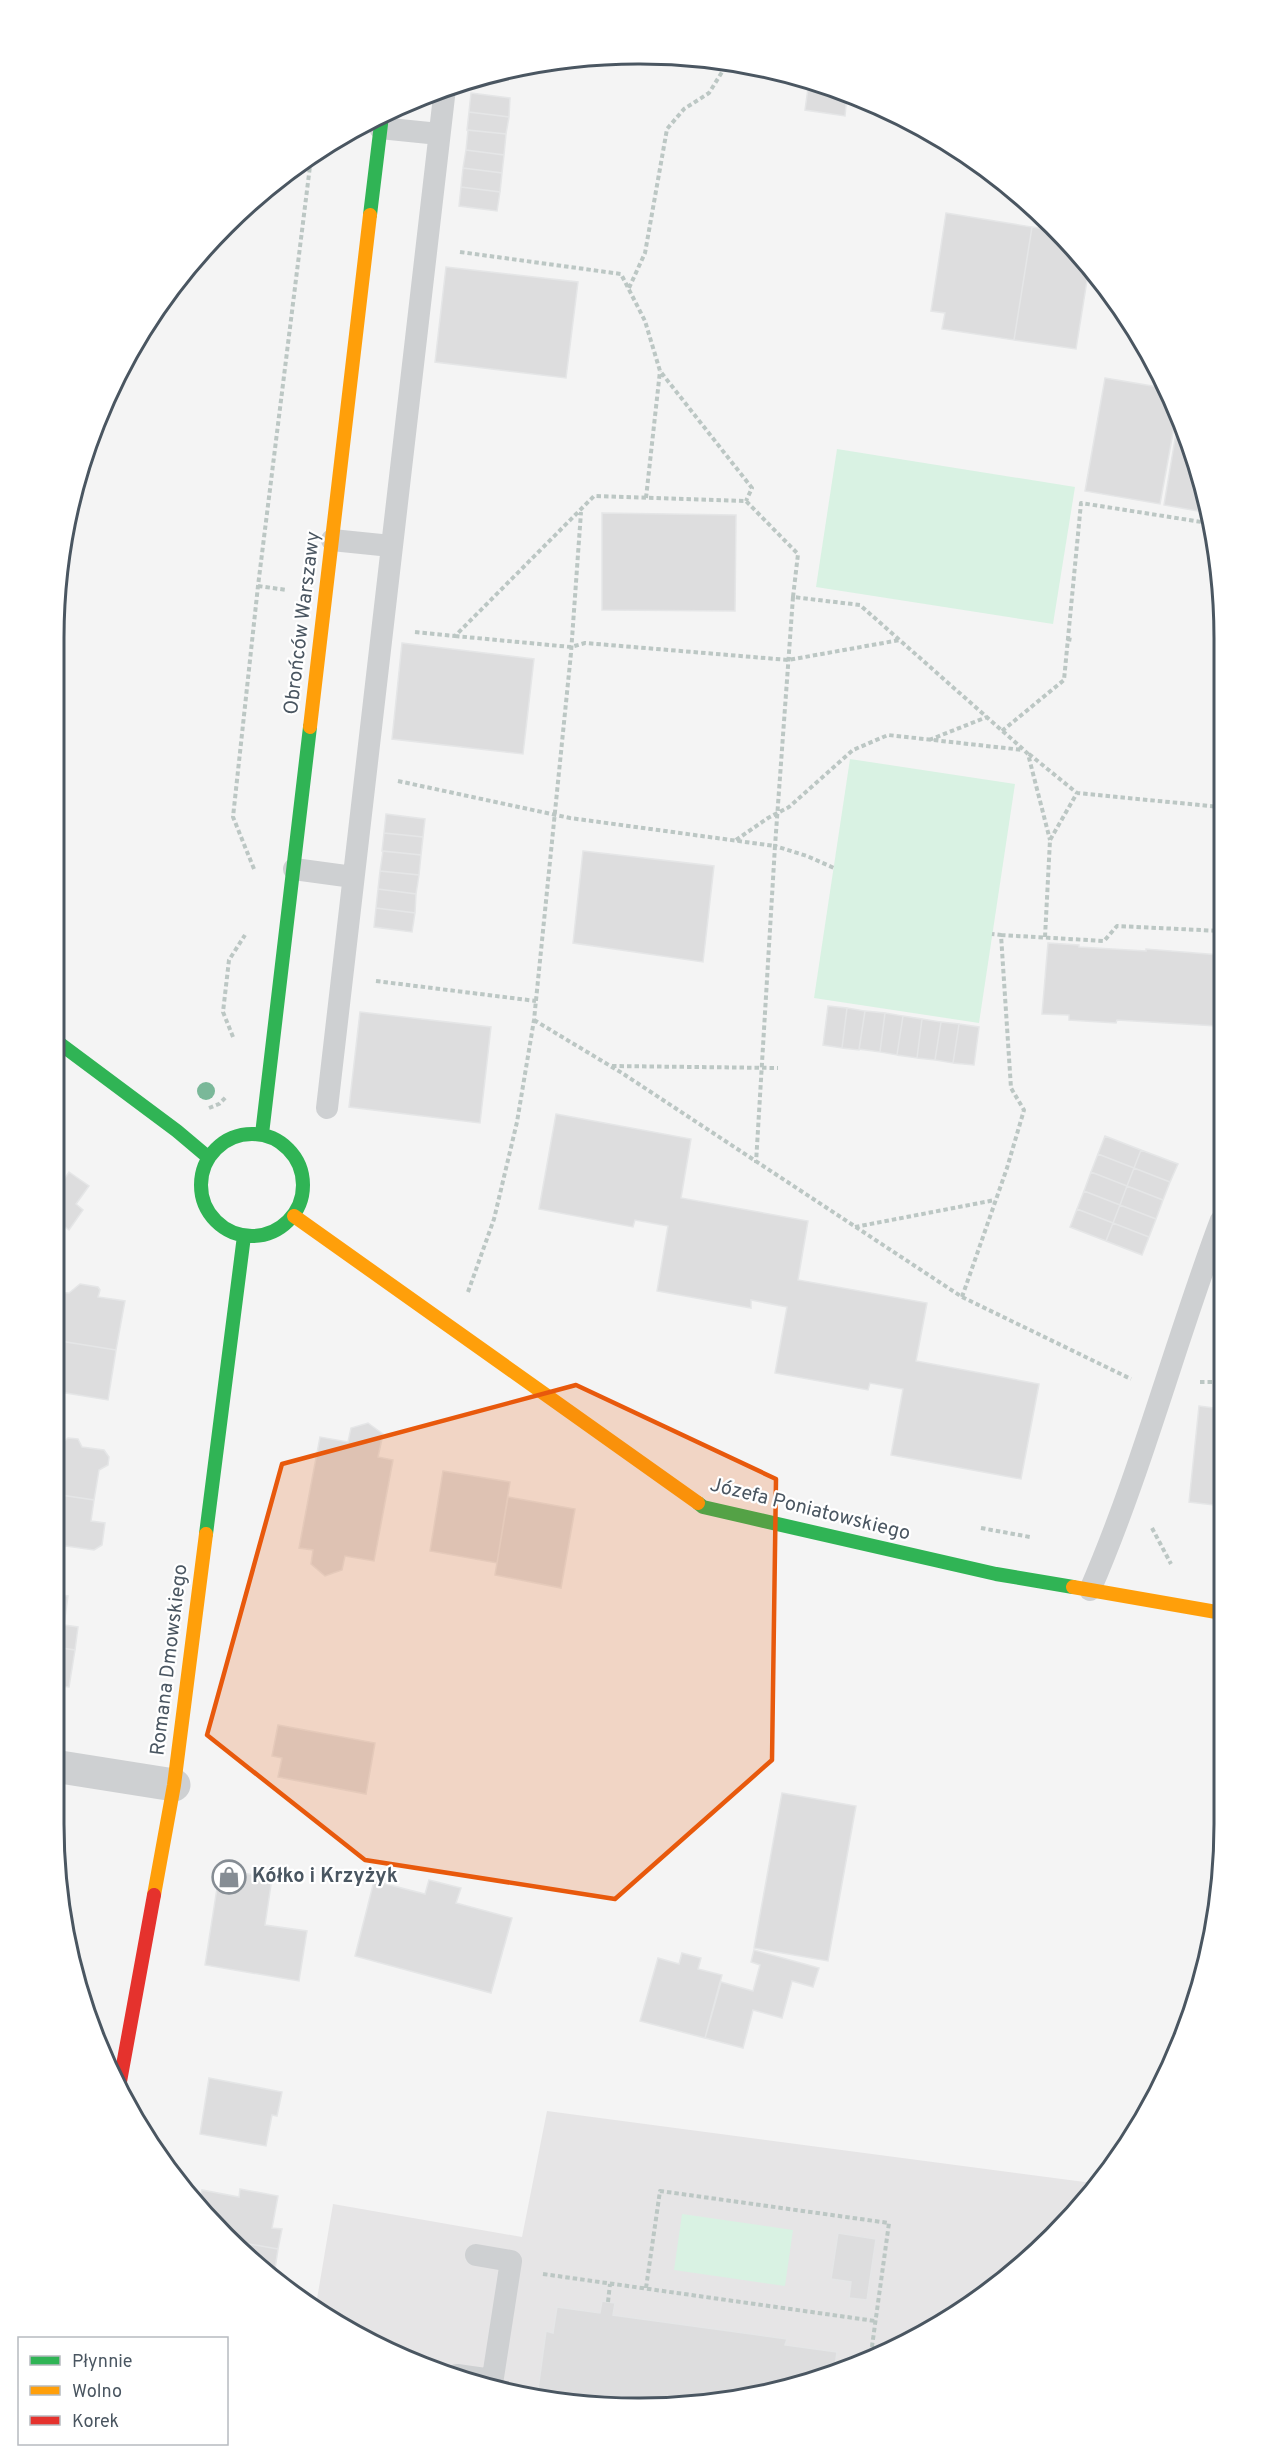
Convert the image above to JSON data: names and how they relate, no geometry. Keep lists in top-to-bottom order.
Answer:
{
  "streets": {
    "street": ["Obrońców Warszawy", "Józefa Poniatowskiego", "Romana Dmowskiego"]
  },
  "crossings": [
    ["Obrońców Warszawy", "Józefa Poniatowskiego"],
    ["Obrońców Warszawy", "Romana Dmowskiego"],
    ["Józefa Poniatowskiego", "Romana Dmowskiego"]
  ],
  "places": {
    "shop": ["Kółko i Krzyżyk"]
  },
  "legend": ["Płynnie", "Wolno", "Korek"]
}
